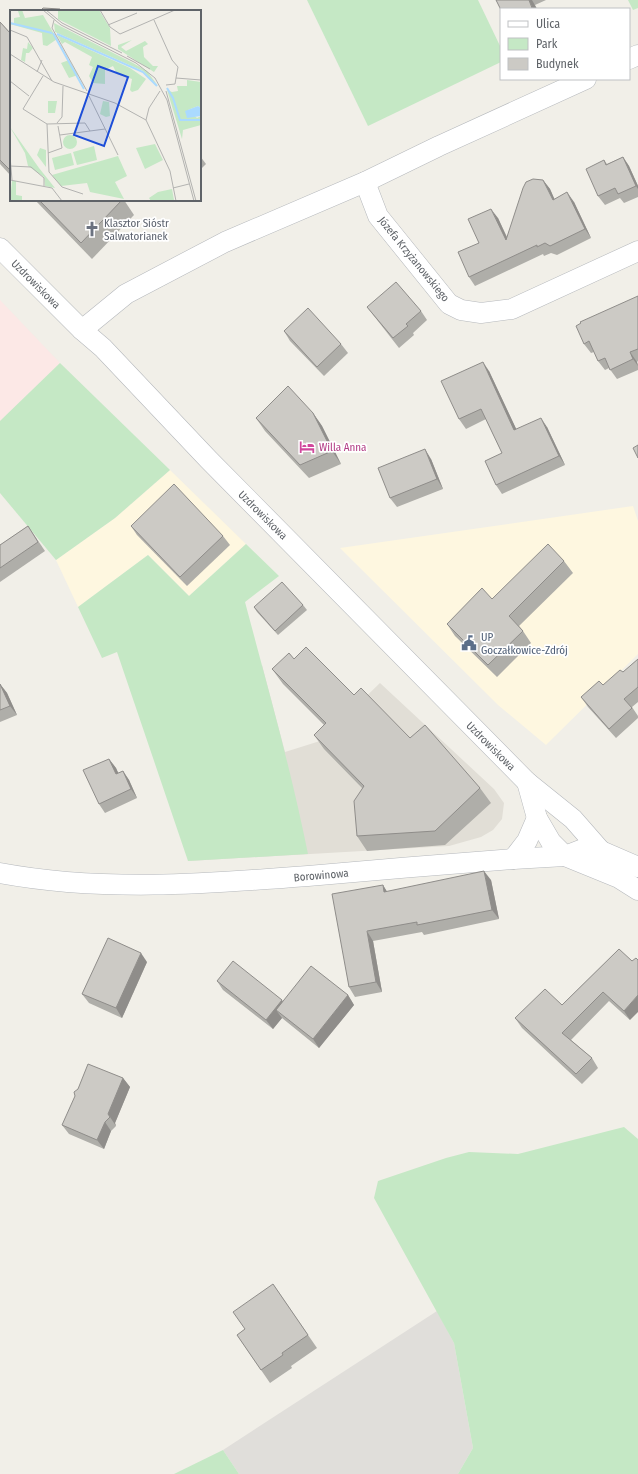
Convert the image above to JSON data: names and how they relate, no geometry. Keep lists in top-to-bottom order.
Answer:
{
  "streets": {
    "street": ["Józefa Krzyżanowskiego", "Uzdrowiskowa", "Borowinowa"]
  },
  "crossings": [
    ["Uzdrowiskowa", "Borowinowa"]
  ],
  "places": {
    "church": ["Klasztor Sióstr Salwatorianek"],
    "hotel": ["Willa Anna"],
    "public building": ["UP Goczałkowice-Zdrój"]
  },
  "legend": ["Ulica", "Park", "Budynek"]
}
